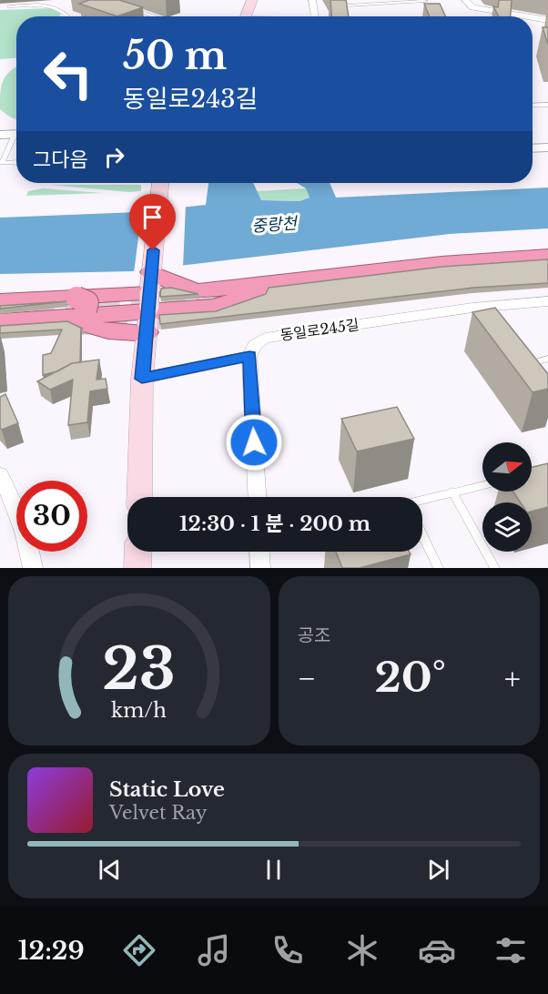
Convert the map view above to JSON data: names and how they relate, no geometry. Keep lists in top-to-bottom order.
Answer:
{
  "streets": {
    "street": ["동일로245길"]
  },
  "water": ["중랑천"],
  "north": "right",
  "page": {
    "turn": ["50 m", "동일로243길"],
    "then": "그다음",
    "limit": "30",
    "trip": "12:30 · 1 분 · 200 m",
    "tile": "공조",
    "heat": ["−", "20°", "+"],
    "song": ["Static Love", "Velvet Ray"],
    "tabs": "12:29",
    "gauge": ["23", "km/h"]
  }
}
